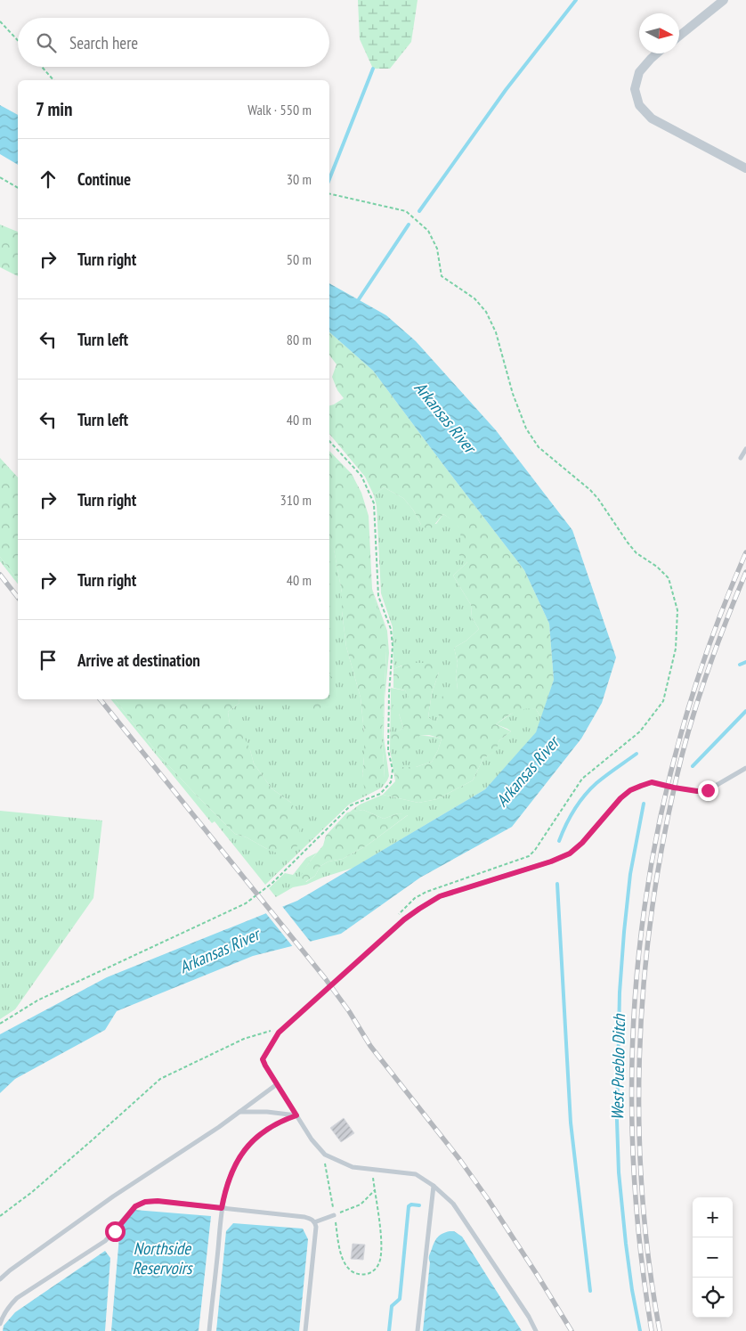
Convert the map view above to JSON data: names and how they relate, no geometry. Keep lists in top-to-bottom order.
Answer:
{
  "water": ["Arkansas River", "West Pueblo Ditch", "Northside Reservoirs"],
  "north": "right",
  "page": {
    "search": "Search here",
    "heading": ["7 min", "Walk · 550 m"],
    "list": [
      ["Continue", "30 m"],
      ["Turn right", "50 m"],
      ["Turn left", "80 m"],
      ["Turn left", "40 m"],
      ["Turn right", "310 m"],
      ["Turn right", "40 m"],
      "Arrive at destination"
    ],
    "map_buttons": ["+", "−"]
  }
}
